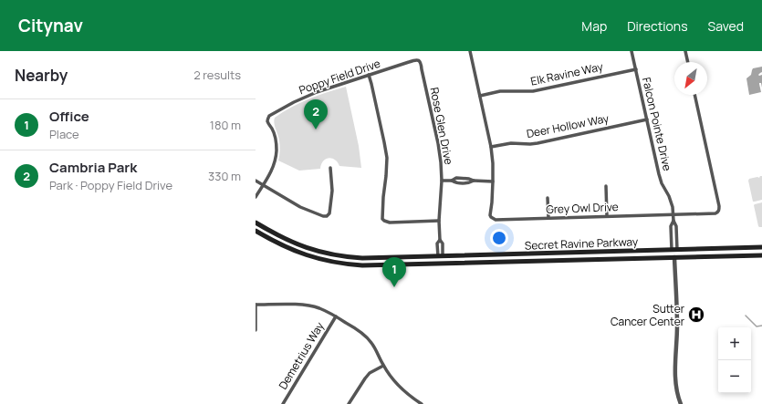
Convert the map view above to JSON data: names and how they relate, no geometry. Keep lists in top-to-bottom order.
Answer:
{
  "streets": {
    "main road": ["Secret Ravine Parkway"],
    "street": [
      "Elk Ravine Way",
      "Poppy Field Drive",
      "Falcon Pointe Drive",
      "Rose Glen Drive",
      "Deer Hollow Way",
      "Grey Owl Drive",
      "Demetrius Way"
    ]
  },
  "crossings": [
    ["Elk Ravine Way", "Falcon Pointe Drive"],
    ["Elk Ravine Way", "Grey Owl Drive"],
    ["Poppy Field Drive", "Rose Glen Drive"],
    ["Falcon Pointe Drive", "Deer Hollow Way"],
    ["Falcon Pointe Drive", "Grey Owl Drive"],
    ["Falcon Pointe Drive", "Secret Ravine Parkway"],
    ["Rose Glen Drive", "Secret Ravine Parkway"],
    ["Deer Hollow Way", "Grey Owl Drive"]
  ],
  "places": {
    "hospital": ["Sutter Cancer Center"]
  },
  "north": "bottom left",
  "page": {
    "header": "Citynav",
    "nav": ["Map", "Directions", "Saved"],
    "heading": ["Nearby", "2 results"],
    "list": [
      {
        "mark": "1",
        "name": "Office",
        "note": "Place",
        "value": "180 m"
      },
      {
        "mark": "2",
        "name": "Cambria Park",
        "note": "Park · Poppy Field Drive",
        "value": "330 m"
      }
    ],
    "pins": ["2", "1"],
    "map_buttons": ["+", "−"]
  }
}
